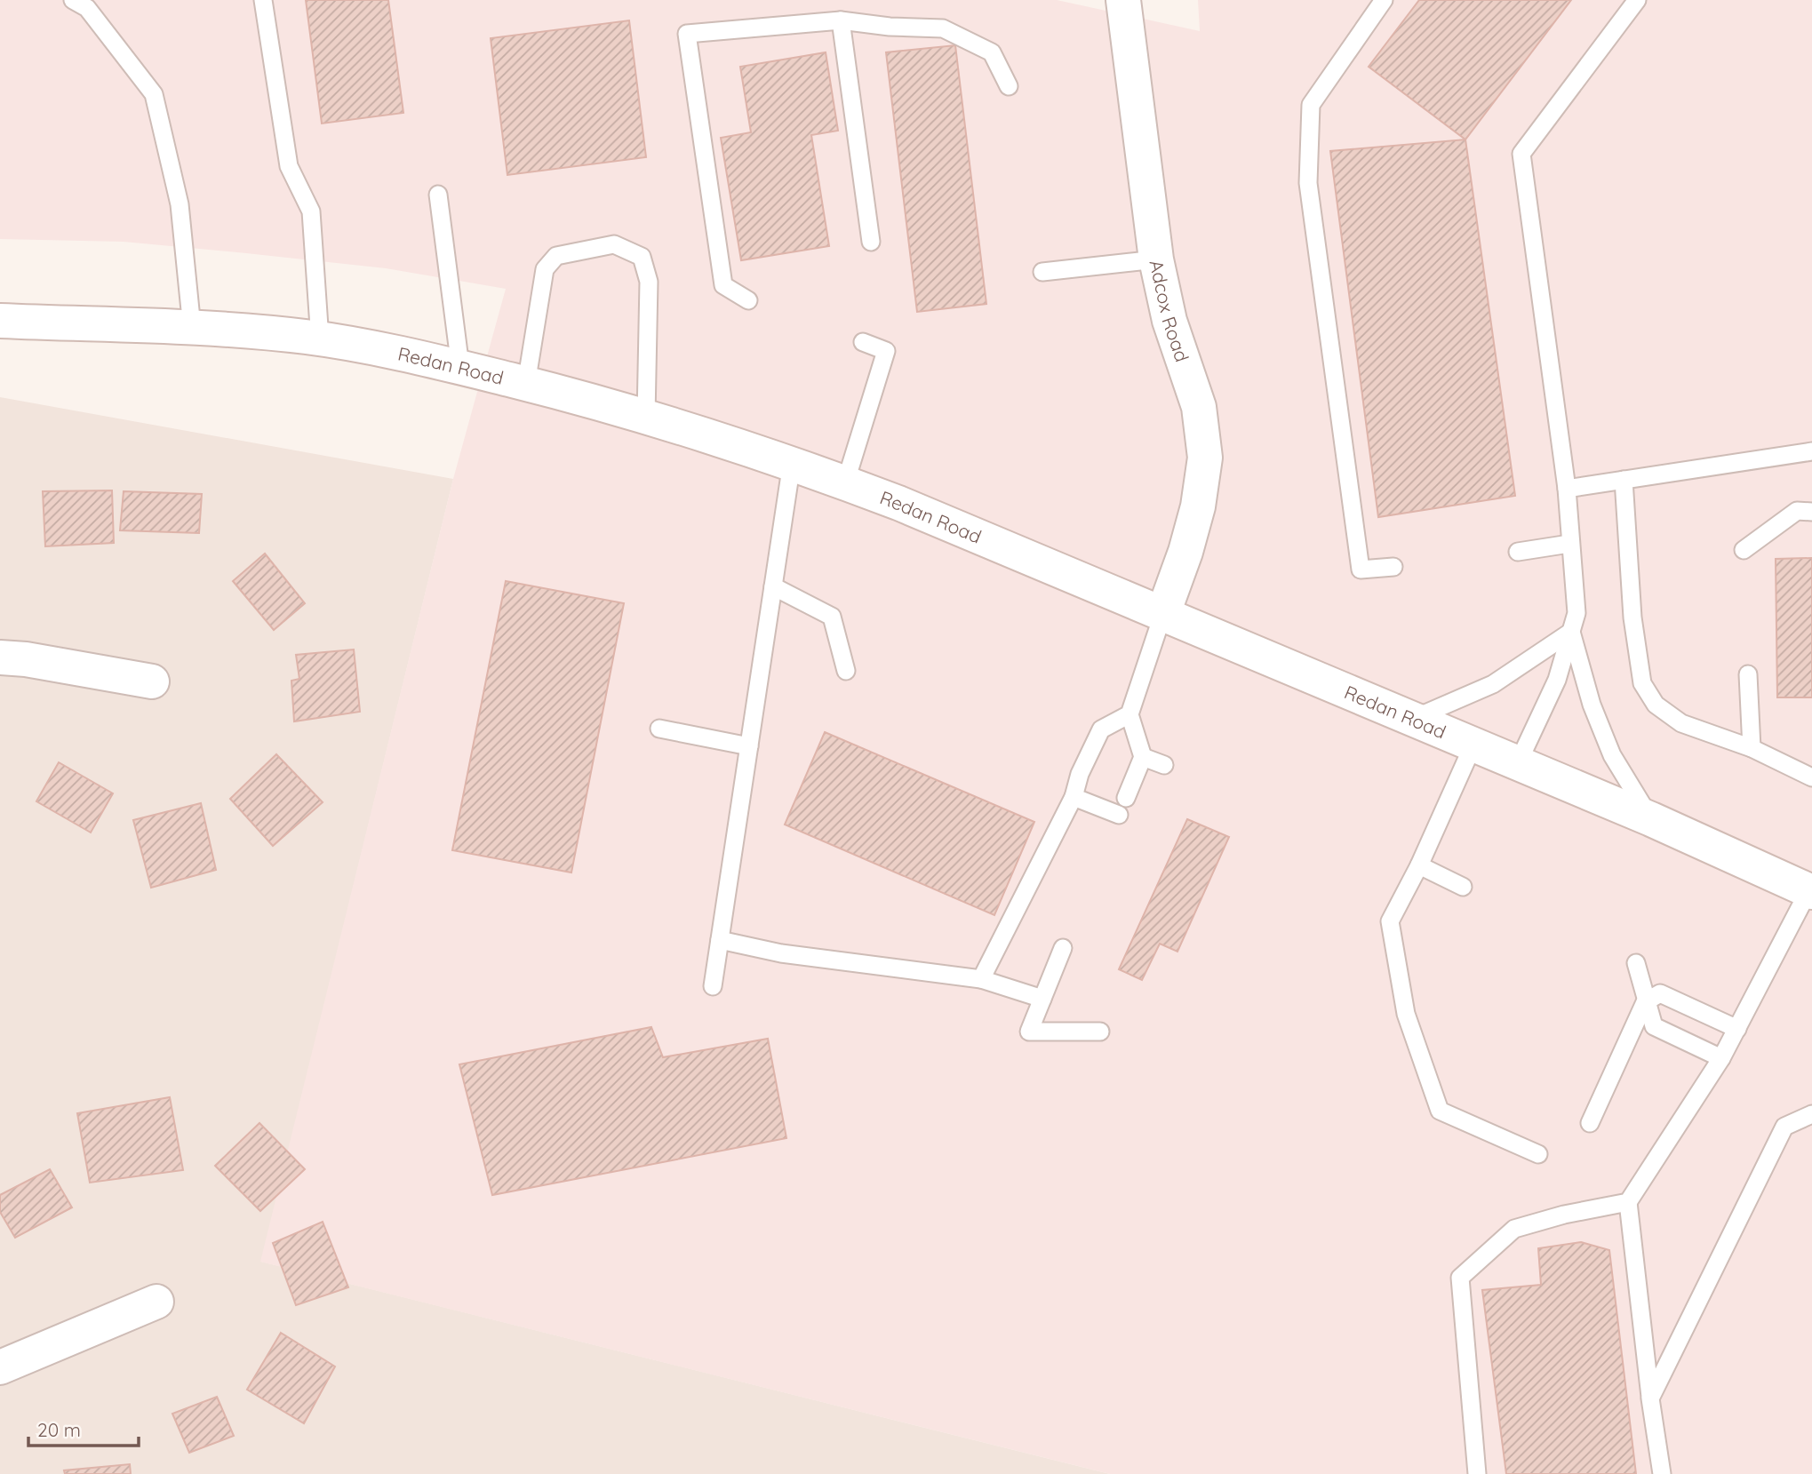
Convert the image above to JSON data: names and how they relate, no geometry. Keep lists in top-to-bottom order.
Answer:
{
  "streets": {
    "main road": ["Adcox Road", "Redan Road"]
  },
  "crossings": [
    ["Adcox Road", "Redan Road"]
  ],
  "scale_bar": "20 m"
}
